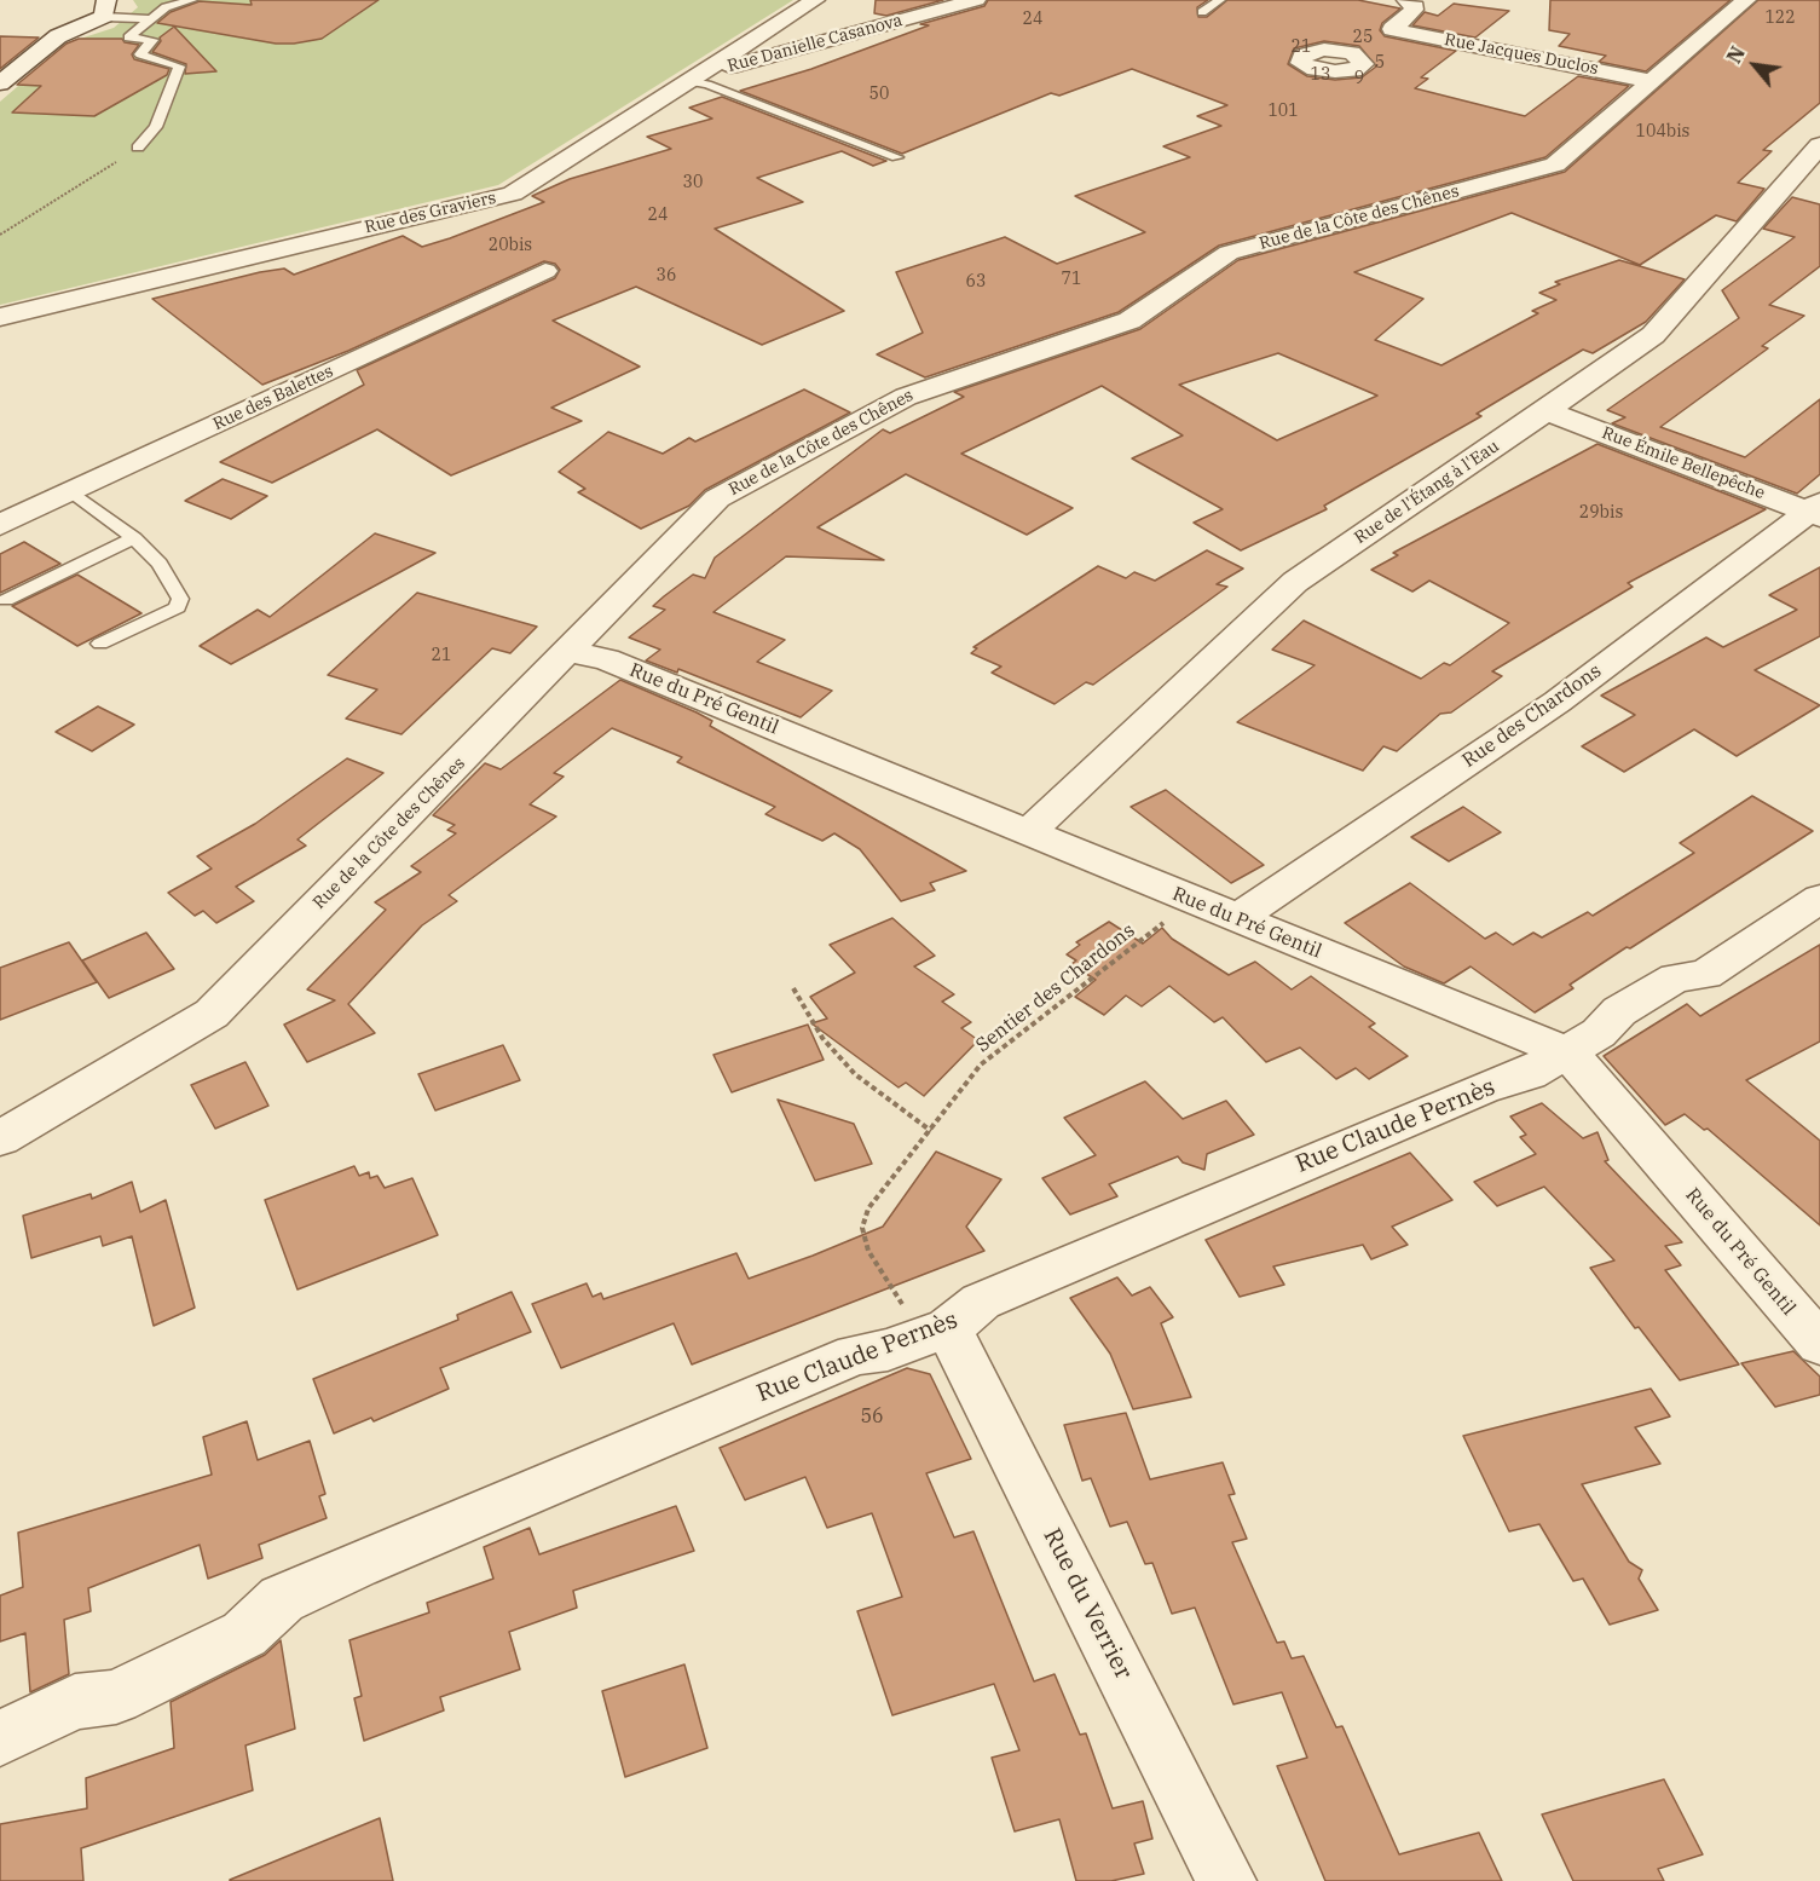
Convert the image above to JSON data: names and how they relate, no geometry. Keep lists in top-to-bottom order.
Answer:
{
  "streets": {
    "street": [
      "Rue Danielle Casanova",
      "Rue Jacques Duclos",
      "Rue des Graviers",
      "Rue de la Côte des Chênes",
      "Rue des Balettes",
      "Rue Émile Bellepêche",
      "Rue de l'Étang à l'Eau",
      "Rue du Pré Gentil",
      "Rue des Chardons",
      "Rue Claude Pernès",
      "Rue du Verrier"
    ],
    "path": ["Sentier des Chardons"]
  },
  "crossings": [
    ["Rue Danielle Casanova", "Rue des Graviers"],
    ["Rue Jacques Duclos", "Rue de la Côte des Chênes"],
    ["Rue de la Côte des Chênes", "Rue du Pré Gentil"],
    ["Rue Émile Bellepêche", "Rue de l'Étang à l'Eau"],
    ["Rue Émile Bellepêche", "Rue des Chardons"],
    ["Rue de l'Étang à l'Eau", "Rue du Pré Gentil"],
    ["Rue du Pré Gentil", "Rue des Chardons"],
    ["Rue du Pré Gentil", "Rue Claude Pernès"],
    ["Sentier des Chardons", "Rue Claude Pernès"],
    ["Sentier des Chardons", "Rue du Verrier"],
    ["Rue Claude Pernès", "Rue du Verrier"]
  ],
  "house_numbers": [
    "122",
    "24",
    "25",
    "21",
    "5",
    "13",
    "9",
    "50",
    "101",
    "104bis",
    "30",
    "24",
    "20bis",
    "36",
    "71",
    "63",
    "29bis",
    "21",
    "56"
  ],
  "north": "top left"
}
